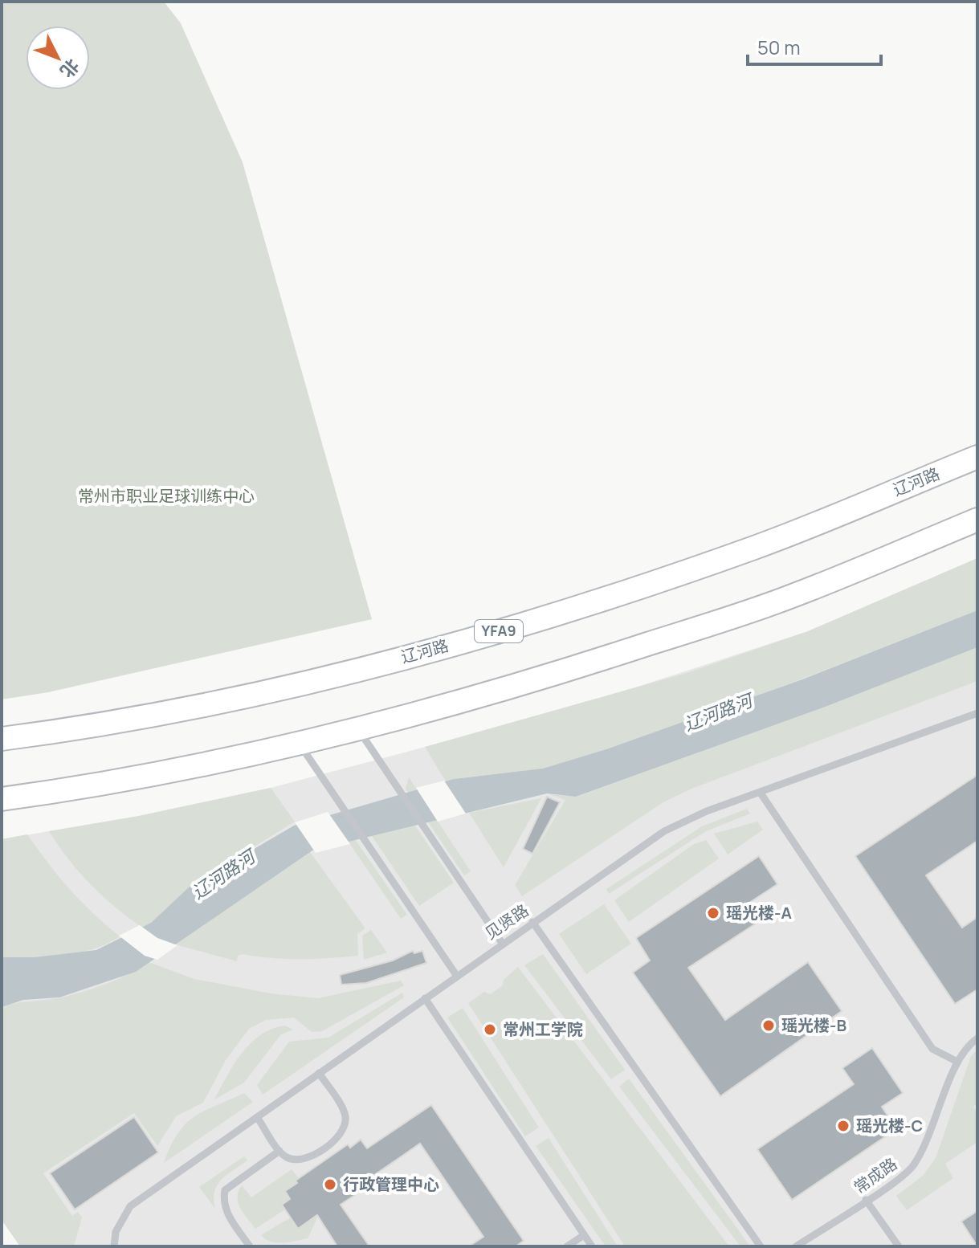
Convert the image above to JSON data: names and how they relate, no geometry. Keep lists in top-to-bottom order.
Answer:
{
  "streets": {
    "main road": ["辽河路", "YFA9"],
    "lane": ["见贤路", "常成路"]
  },
  "water": ["辽河路河"],
  "parks": ["常州市职业足球训练中心"],
  "places": [
    "瑶光楼-A",
    "瑶光楼-B",
    "常州工学院",
    "瑶光楼-C",
    "行政管理中心"
  ],
  "scale_bar": "50 m",
  "north": "bottom right"
}
